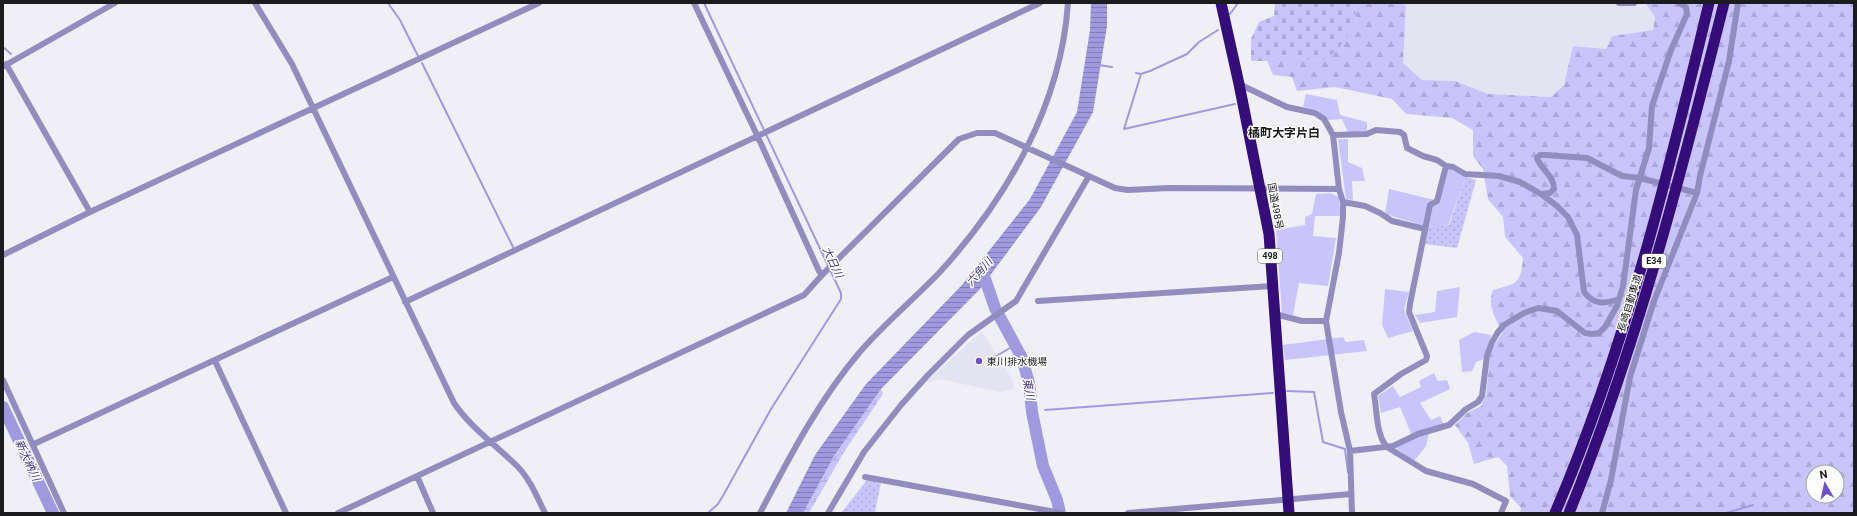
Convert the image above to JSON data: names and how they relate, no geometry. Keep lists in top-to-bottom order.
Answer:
{
  "streets": {
    "highway": [
      "国道498号",
      "498",
      "E34",
      "長崎自動車道"
    ]
  },
  "districts": ["橘町大字片白"],
  "water": [
    "大日川",
    "六角川",
    "東川",
    "新大納川"
  ],
  "places": ["東川排水機場"],
  "north": "top"
}
